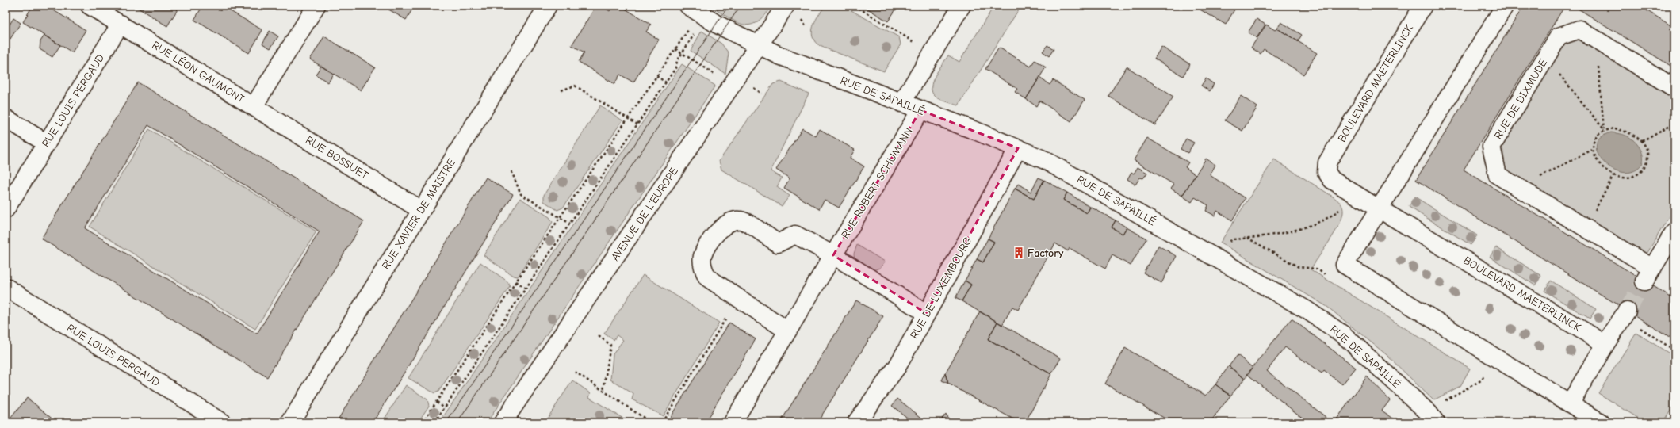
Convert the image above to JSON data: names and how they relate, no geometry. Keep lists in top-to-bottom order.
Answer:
{
  "streets": {
    "street": [
      "RUE LÉON GAUMONT",
      "BOULEVARD MAETERLINCK",
      "RUE DE SAPAILLÉ",
      "RUE DE DIXMUDE",
      "RUE LOUIS PERGAUD",
      "RUE BOSSUET",
      "RUE ROBERT SCHUMANN",
      "RUE XAVIER DE MAISTRE",
      "AVENUE DE L'EUROPE",
      "RUE DE LUXEMBOURG"
    ]
  },
  "crossings": [
    ["RUE LÉON GAUMONT", "RUE LOUIS PERGAUD"],
    ["RUE LÉON GAUMONT", "RUE BOSSUET"],
    ["RUE DE SAPAILLÉ", "RUE ROBERT SCHUMANN"],
    ["RUE DE SAPAILLÉ", "AVENUE DE L'EUROPE"],
    ["RUE DE SAPAILLÉ", "RUE DE LUXEMBOURG"],
    ["RUE BOSSUET", "RUE XAVIER DE MAISTRE"]
  ],
  "places": {
    "building": ["Factory"]
  }
}
